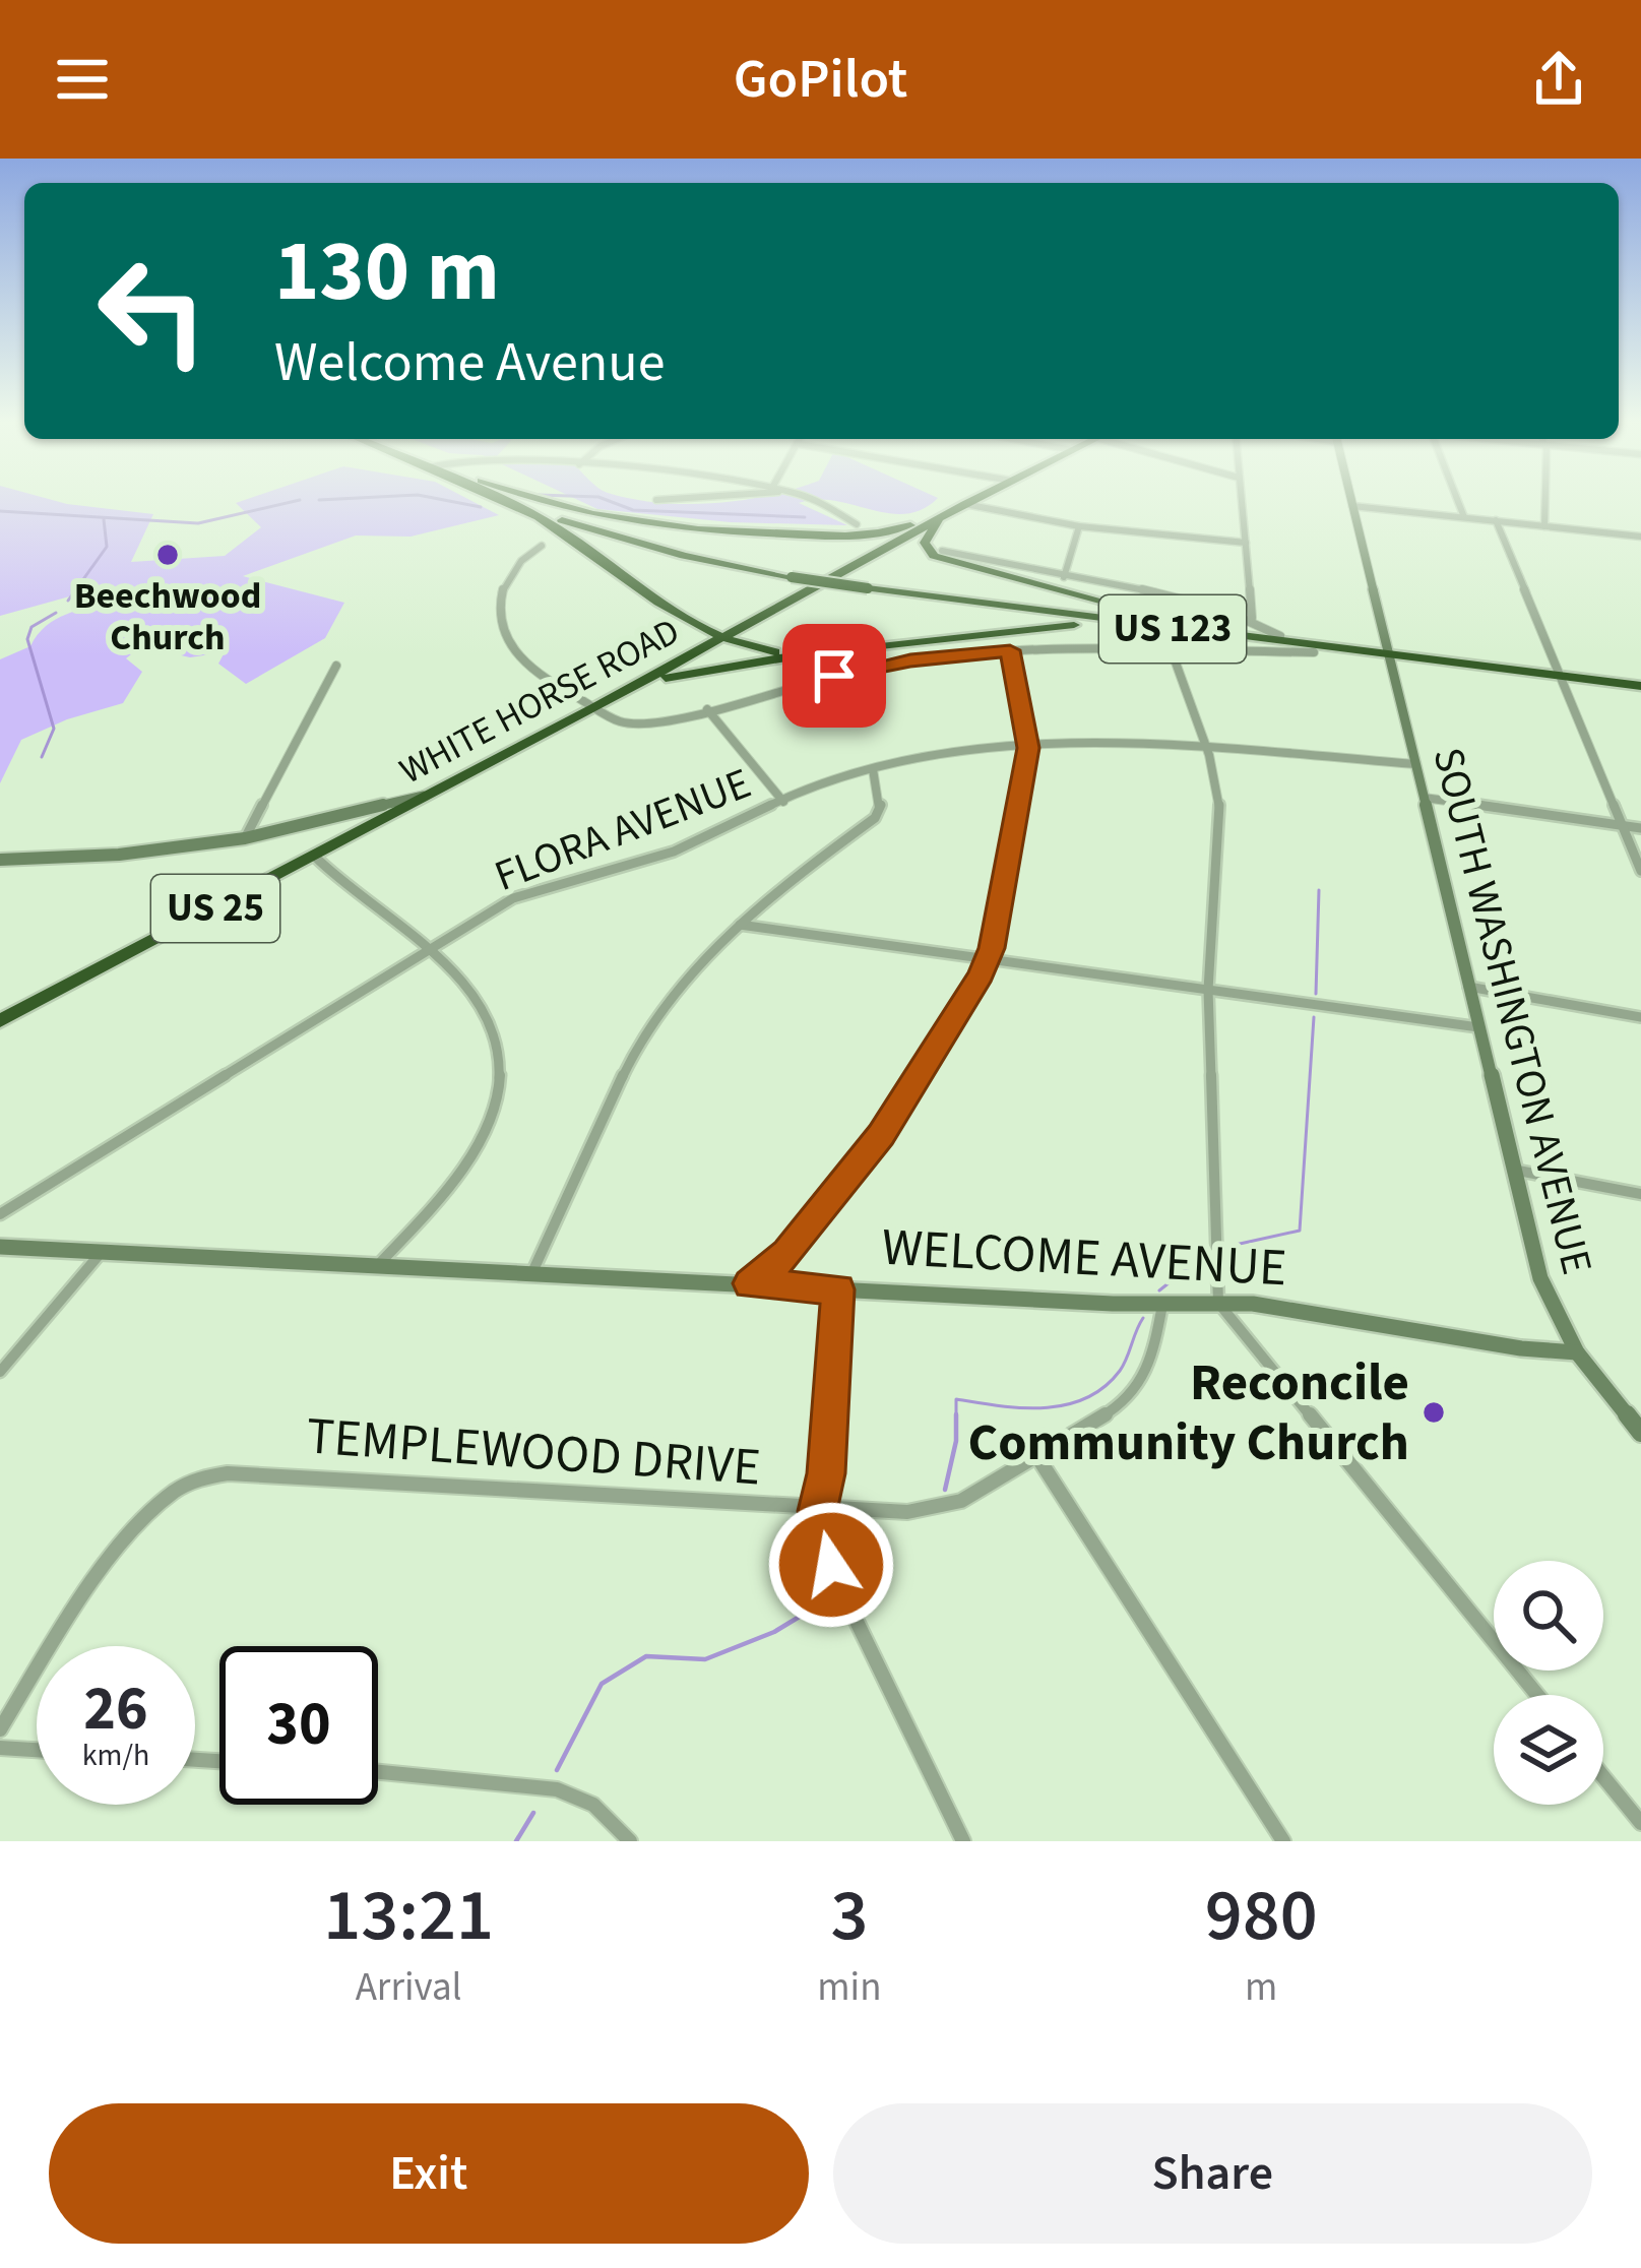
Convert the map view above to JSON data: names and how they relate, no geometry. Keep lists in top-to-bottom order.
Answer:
{
  "streets": {
    "highway": ["US 123", "WHITE HORSE ROAD", "US 25"],
    "main road": ["SOUTH WASHINGTON AVENUE", "WELCOME AVENUE"],
    "street": ["FLORA AVENUE", "TEMPLEWOOD DRIVE"]
  },
  "crossings": [
    ["US 123", "SOUTH WASHINGTON AVENUE"],
    ["FLORA AVENUE", "SOUTH WASHINGTON AVENUE"],
    ["SOUTH WASHINGTON AVENUE", "WELCOME AVENUE"],
    ["WELCOME AVENUE", "TEMPLEWOOD DRIVE"]
  ],
  "places": ["Beechwood Church", "Reconcile Community Church"],
  "page": {
    "header": "GoPilot",
    "turn": ["130 m", "Welcome Avenue"],
    "speed": "26 km/h",
    "limit": "30",
    "eta": [
      "13:21",
      "Arrival",
      "3",
      "min",
      "980",
      "m"
    ],
    "buttons": ["Exit", "Share"]
  }
}
